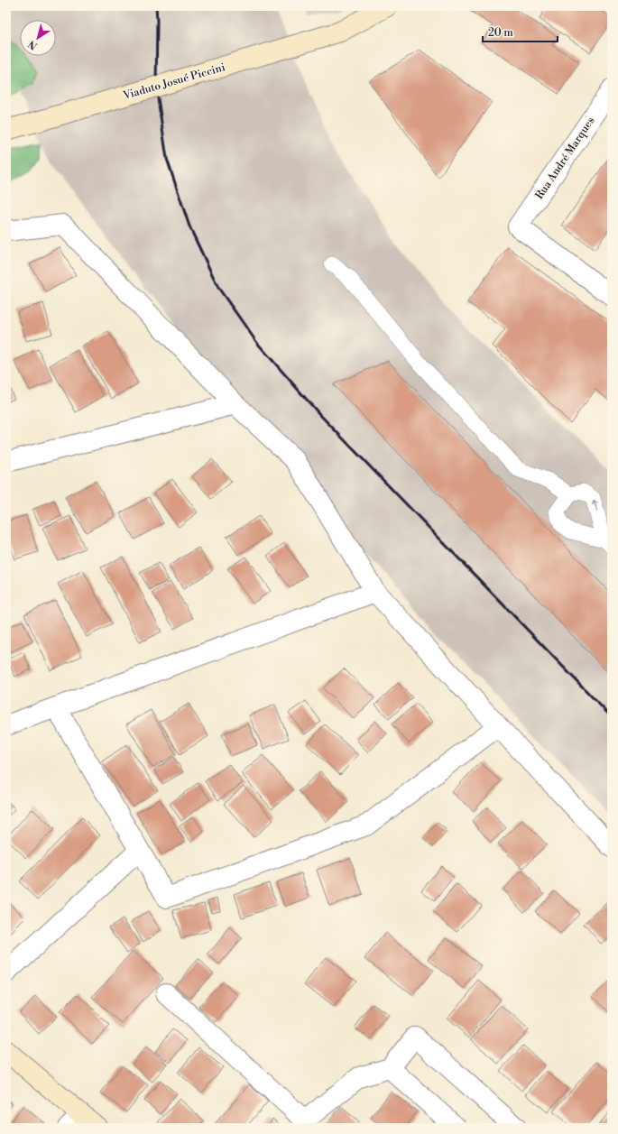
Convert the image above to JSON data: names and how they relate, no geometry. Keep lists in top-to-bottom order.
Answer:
{
  "streets": {
    "street": ["Viaduto Josué Piccini", "Rua André Marques"]
  },
  "scale_bar": "20 m",
  "north": "bottom left"
}
